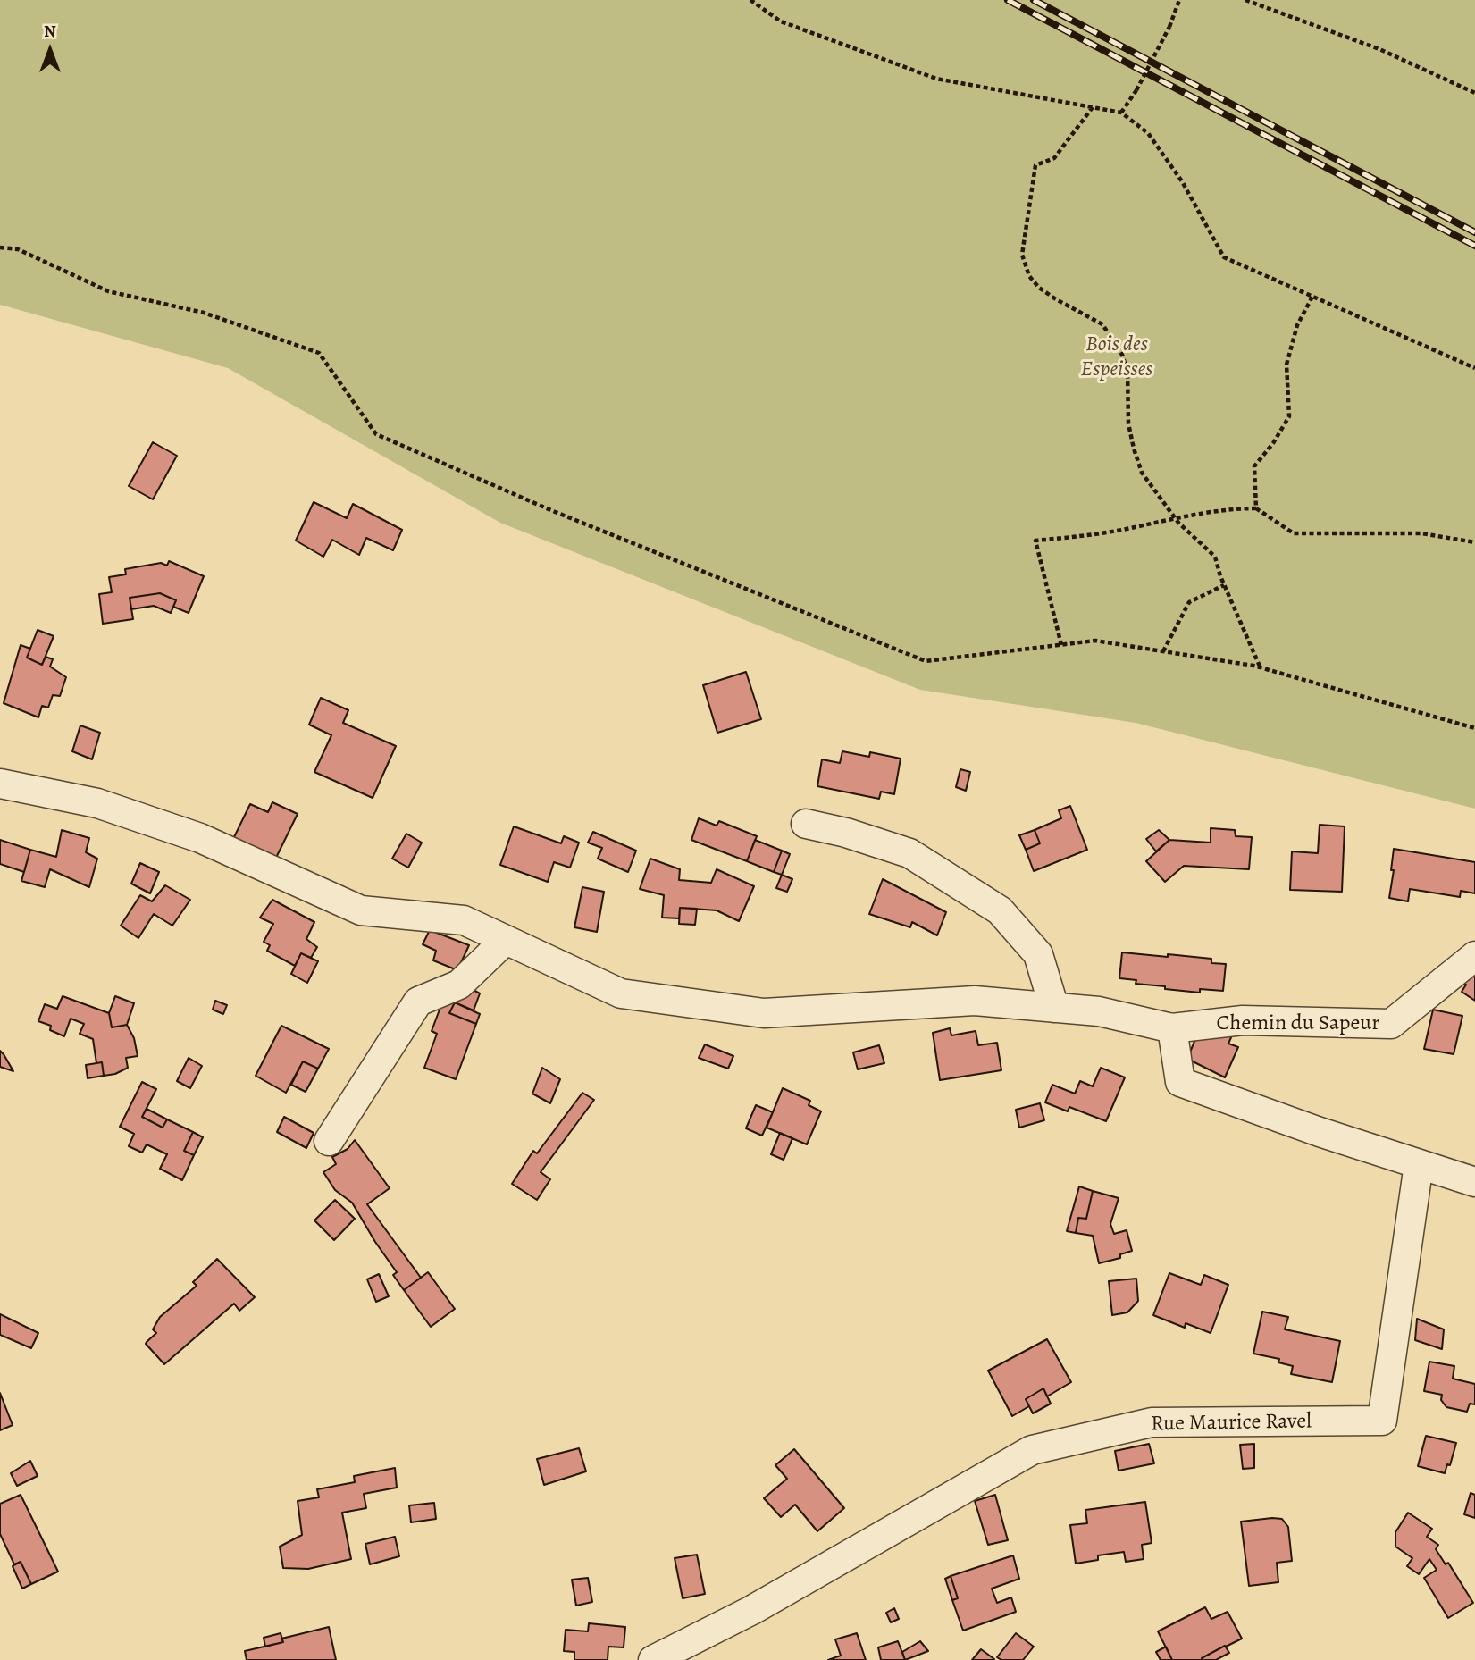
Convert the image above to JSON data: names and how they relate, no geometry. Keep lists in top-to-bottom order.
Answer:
{
  "streets": {
    "street": ["Chemin du Sapeur", "Rue Maurice Ravel"]
  },
  "parks": ["Bois des Espeisses"],
  "north": "top"
}
